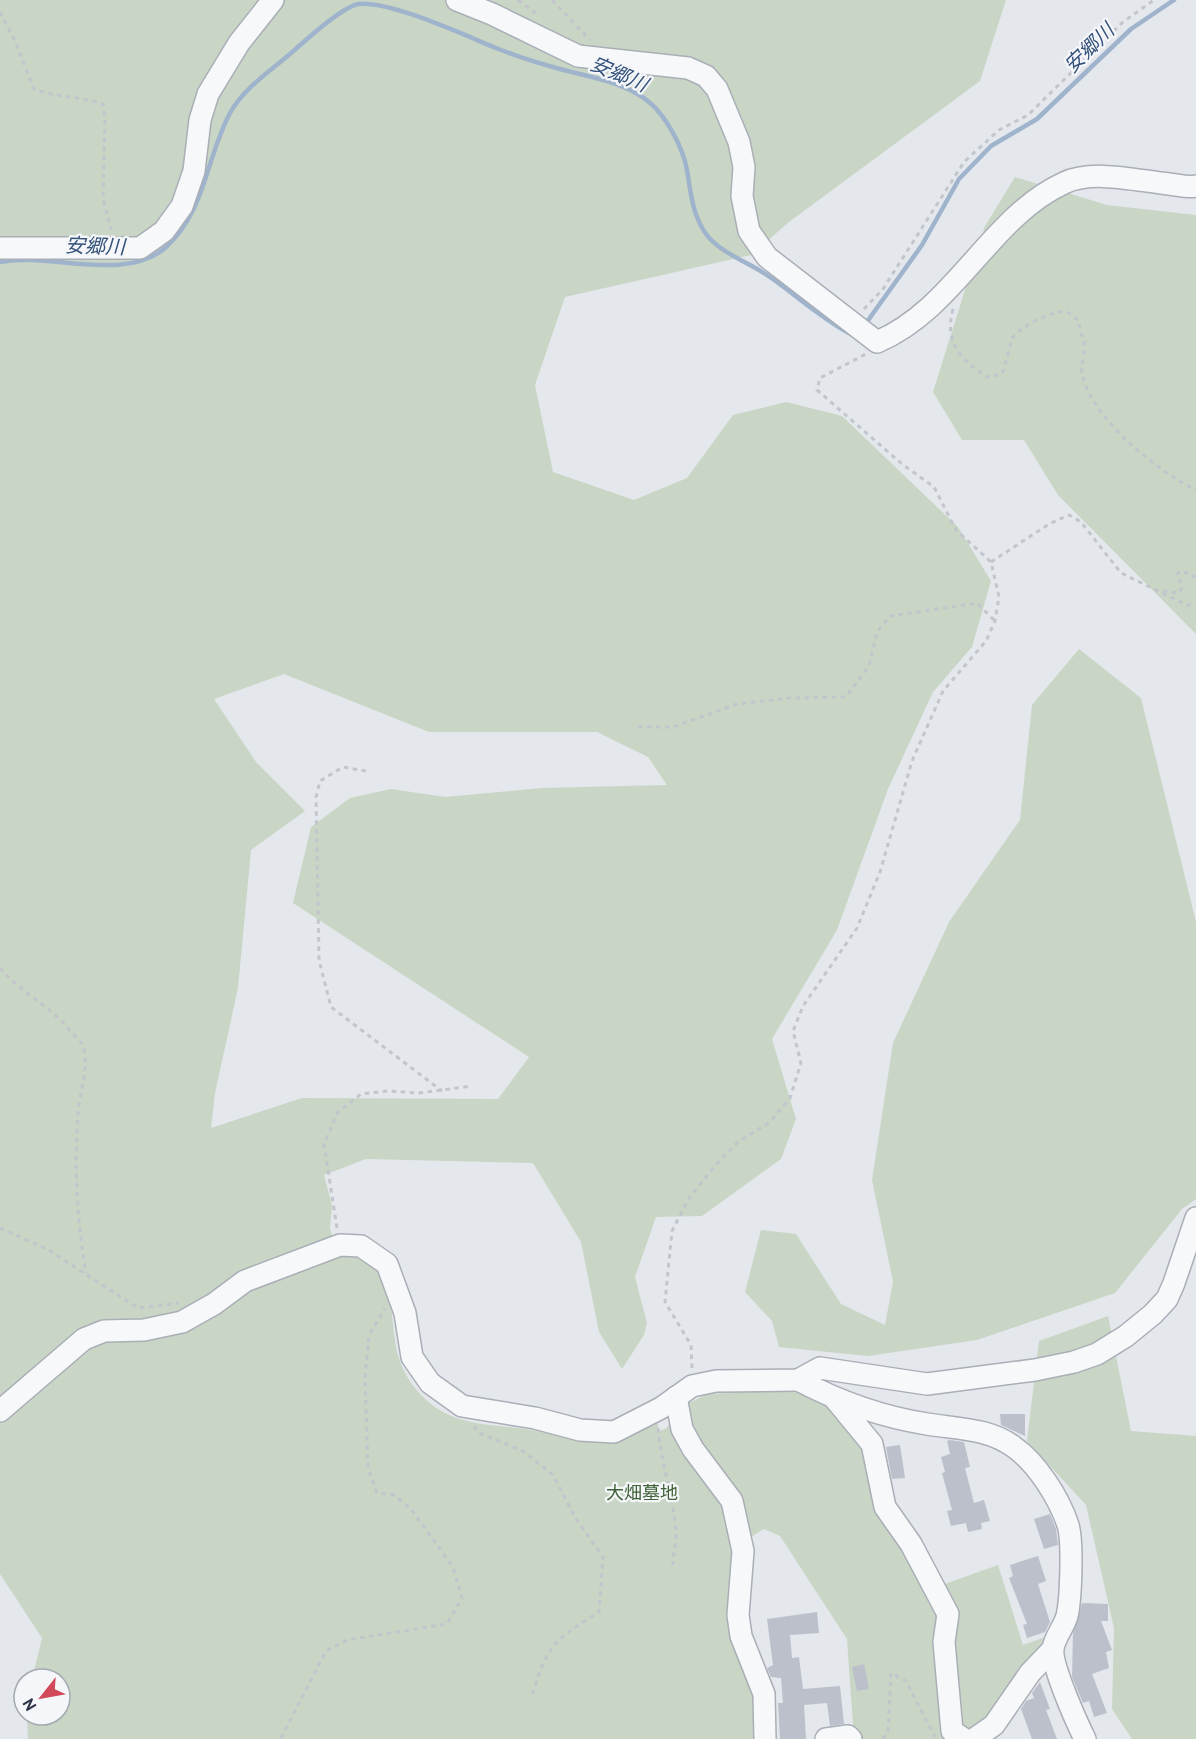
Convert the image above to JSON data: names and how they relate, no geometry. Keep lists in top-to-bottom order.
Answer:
{
  "water": ["安郷川"],
  "parks": ["大畑墓地"],
  "north": "bottom left"
}
